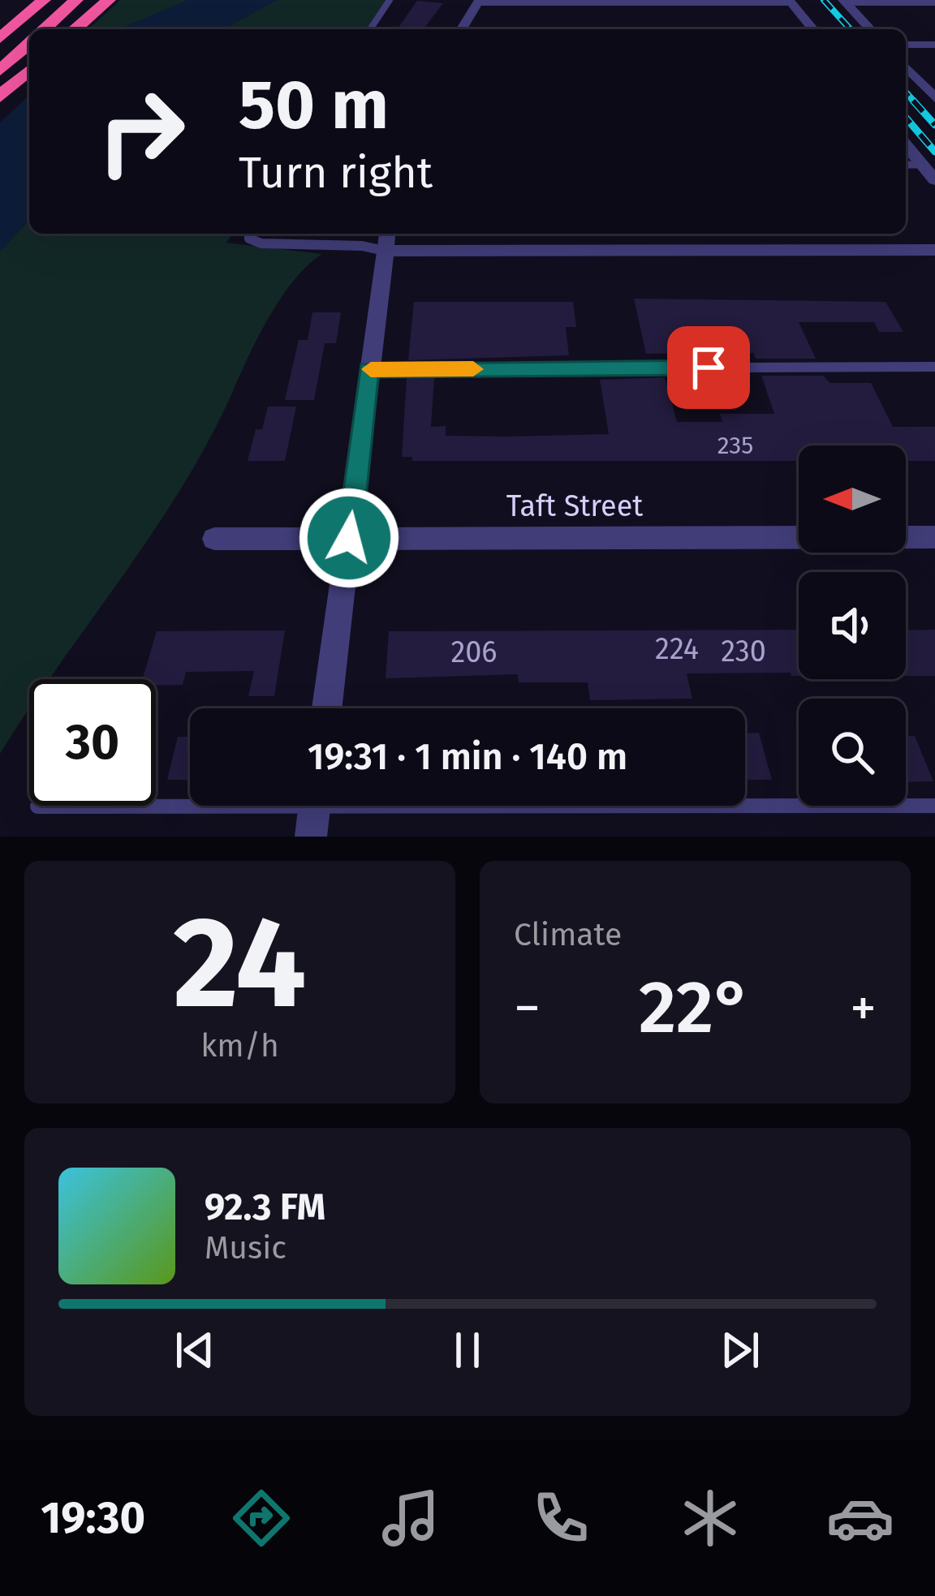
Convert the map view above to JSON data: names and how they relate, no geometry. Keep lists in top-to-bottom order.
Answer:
{
  "streets": {
    "street": ["Taft Street"]
  },
  "house_numbers": [
    "235",
    "224",
    "230",
    "206"
  ],
  "north": "left",
  "page": {
    "turn": ["50 m", "Turn right"],
    "limit": "30",
    "trip": "19:31 · 1 min · 140 m",
    "tile": [
      ["24", "km/h"],
      "Climate"
    ],
    "heat": ["−", "22°", "+"],
    "song": ["92.3 FM", "Music"],
    "tabs": "19:30"
  }
}
